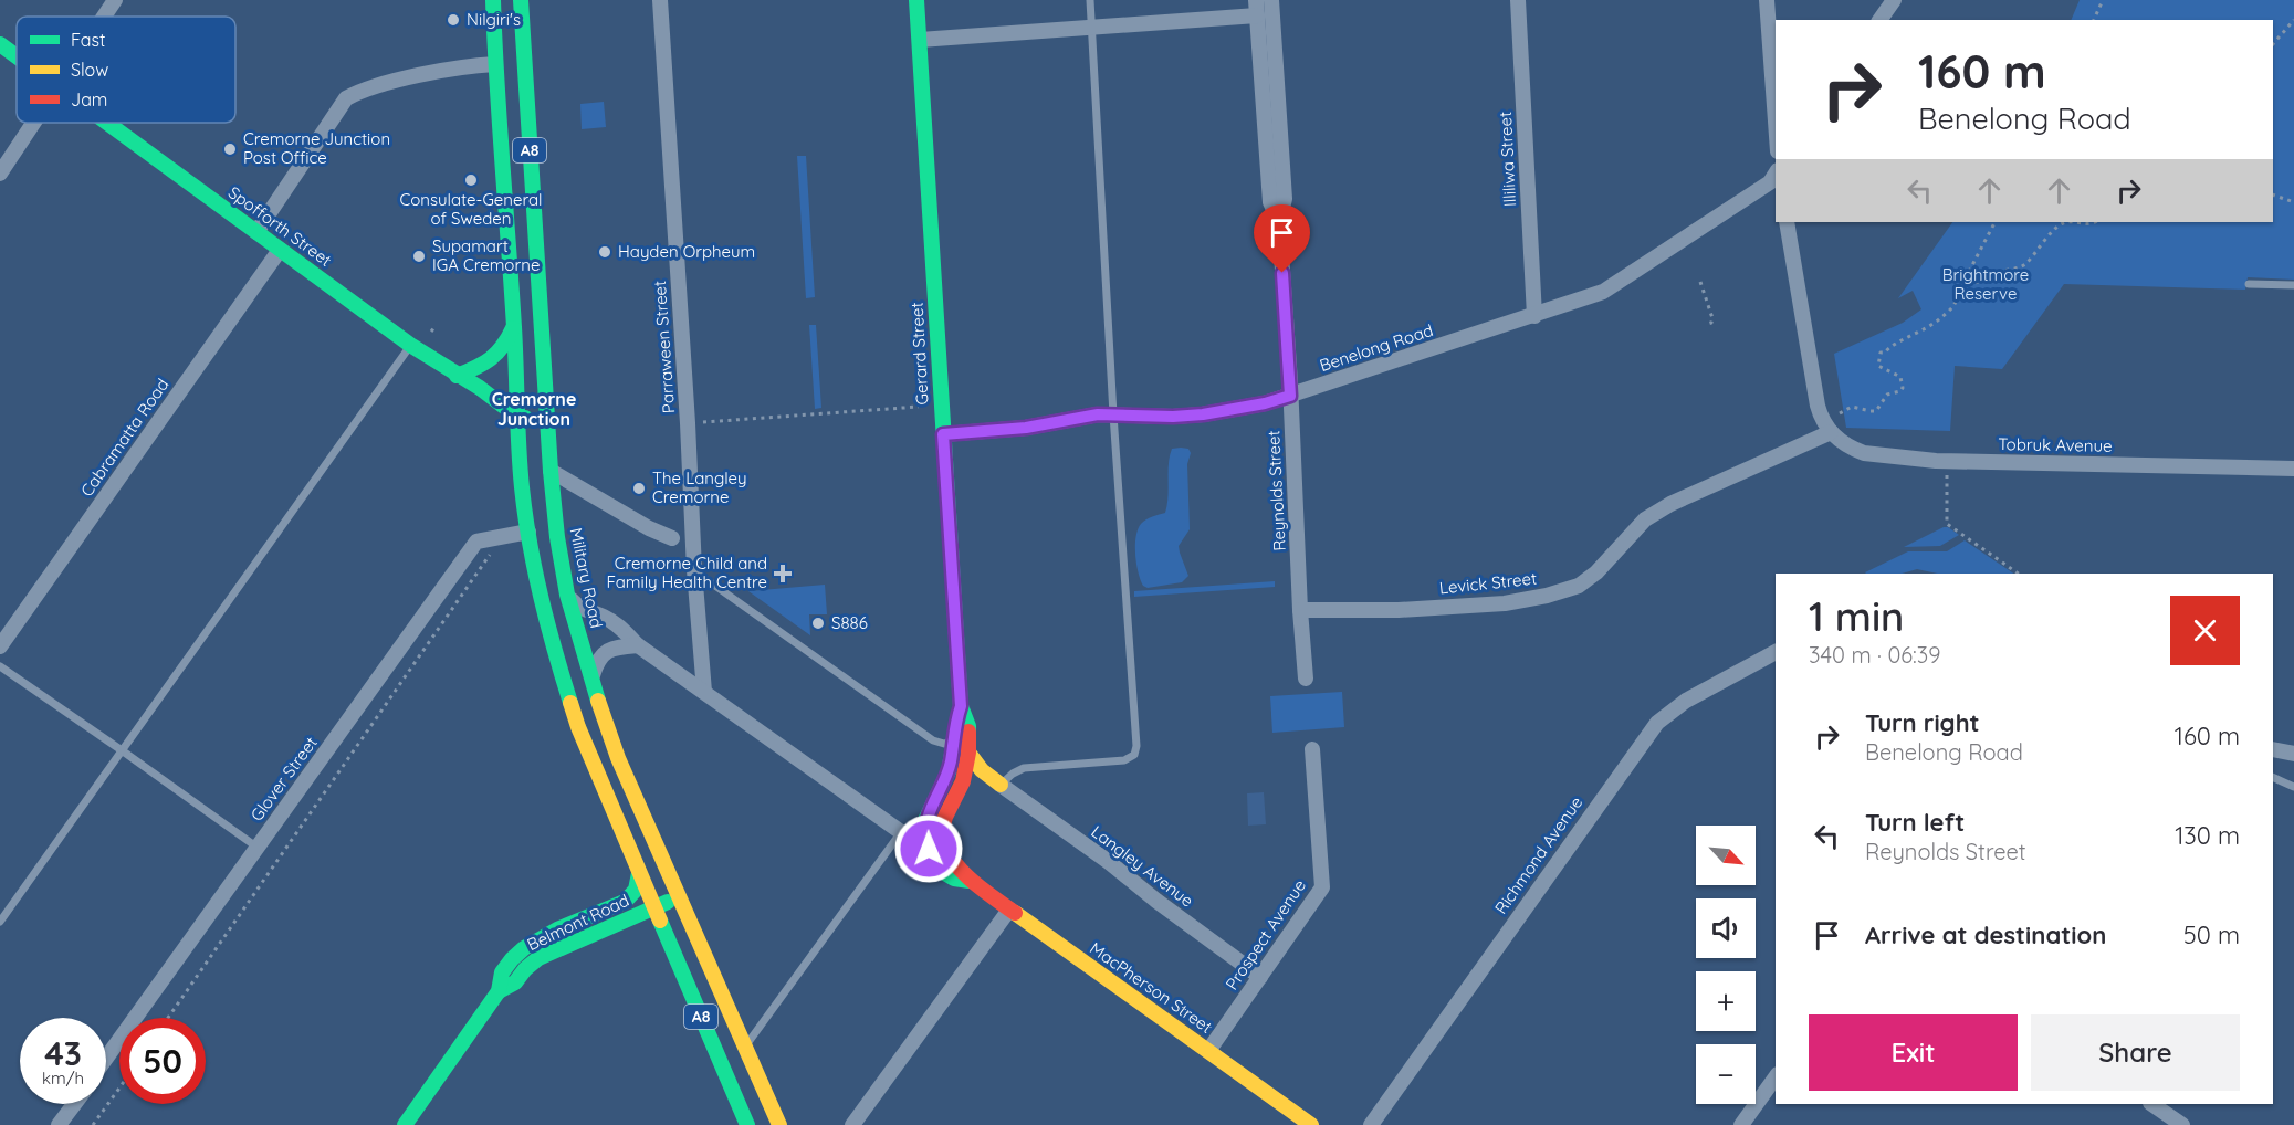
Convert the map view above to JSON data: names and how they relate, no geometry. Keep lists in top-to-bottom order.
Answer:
{
  "streets": {
    "main road": [
      "A8",
      "Spofforth Street",
      "Gerard Street",
      "Military Road",
      "Belmont Road",
      "MacPherson Street"
    ],
    "street": [
      "Illiliwa Street",
      "Parraween Street",
      "Benelong Road",
      "Cabramatta Road",
      "Tobruk Avenue",
      "Reynolds Street",
      "Levick Street",
      "Glover Street",
      "Richmond Avenue",
      "Langley Avenue",
      "Prospect Avenue"
    ]
  },
  "crossings": [
    ["A8", "Spofforth Street"],
    ["A8", "Glover Street"],
    ["A8", "Belmont Road"],
    ["Illiliwa Street", "Benelong Road"],
    ["Spofforth Street", "Cabramatta Road"],
    ["Benelong Road", "Gerard Street"],
    ["Benelong Road", "Reynolds Street"],
    ["Gerard Street", "MacPherson Street"],
    ["Tobruk Avenue", "Levick Street"],
    ["Reynolds Street", "Levick Street"],
    ["Military Road", "Belmont Road"],
    ["Langley Avenue", "Prospect Avenue"],
    ["Prospect Avenue", "MacPherson Street"]
  ],
  "districts": ["Cremorne Junction"],
  "parks": ["Brightmore Reserve"],
  "places": {
    "other": [
      "Nilgiri's",
      "Cremorne Junction Post Office",
      "Consulate-General of Sweden",
      "Hayden Orpheum",
      "Supamart IGA Cremorne",
      "The Langley Cremorne",
      "S886"
    ],
    "health": ["Cremorne Child and Family Health Centre"]
  },
  "legend": ["Fast", "Slow", "Jam"],
  "north": "bottom right",
  "page": {
    "turn": ["160 m", "Benelong Road"],
    "heading": ["1 min", "340 m · 06:39"],
    "list": [
      {
        "name": "Turn right",
        "note": "Benelong Road",
        "value": "160 m"
      },
      {
        "name": "Turn left",
        "note": "Reynolds Street",
        "value": "130 m"
      },
      {
        "name": "Arrive at destination",
        "value": "50 m"
      }
    ],
    "map_buttons": ["+", "−"],
    "buttons": ["Exit", "Share"],
    "speed": "43 km/h",
    "limit": "50"
  }
}
